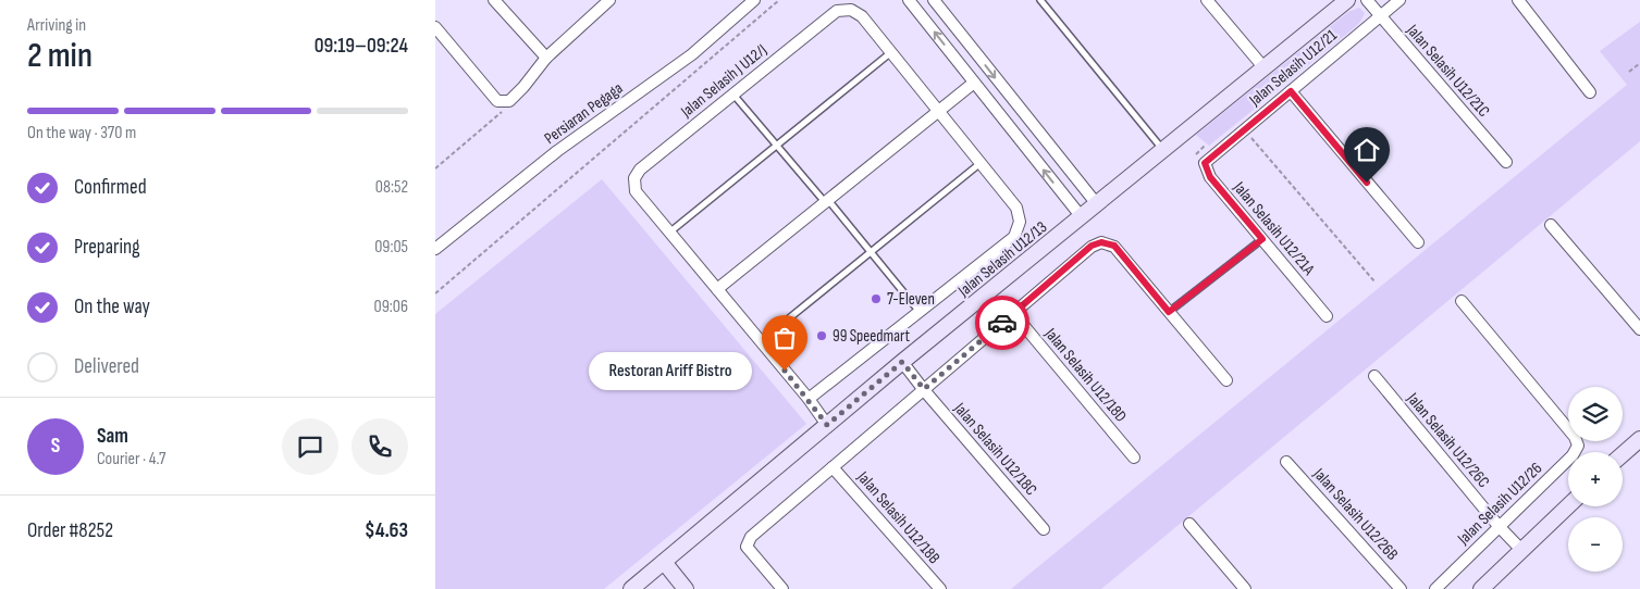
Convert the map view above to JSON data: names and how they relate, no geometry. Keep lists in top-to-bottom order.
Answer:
{
  "streets": {
    "street": [
      "Jalan Selasih U12/21",
      "Jalan Selasih U12/21C",
      "Jalan Selasih J U12/J",
      "Persiaran Pegaga",
      "Jalan Selasih U12/21A",
      "Jalan Selasih U12/13",
      "Jalan Selasih U12/18D",
      "Jalan Selasih U12/26C",
      "Jalan Selasih U12/18C",
      "Jalan Selasih U12/26",
      "Jalan Selasih U12/26B",
      "Jalan Selasih U12/18B"
    ]
  },
  "crossings": [
    ["Jalan Selasih U12/21", "Jalan Selasih U12/21C"],
    ["Jalan Selasih U12/21", "Jalan Selasih U12/21A"],
    ["Jalan Selasih U12/13", "Jalan Selasih U12/18C"],
    ["Jalan Selasih U12/26C", "Jalan Selasih U12/26"]
  ],
  "places": ["7-Eleven", "99 Speedmart", "Restoran Ariff Bistro"],
  "page": {
    "heading": ["2 min", "Arriving in", "09:19–09:24"],
    "panel": [
      "Sam",
      "Courier · 4.7",
      "Order #8252",
      "$4.63"
    ],
    "bar": "On the way · 370 m",
    "list": [
      ["Confirmed", "08:52"],
      ["Preparing", "09:05"],
      ["On the way", "09:06"],
      "Delivered"
    ],
    "bubble": "Restoran Ariff Bistro",
    "map_buttons": ["+", "−"],
    "round": "S"
  }
}
